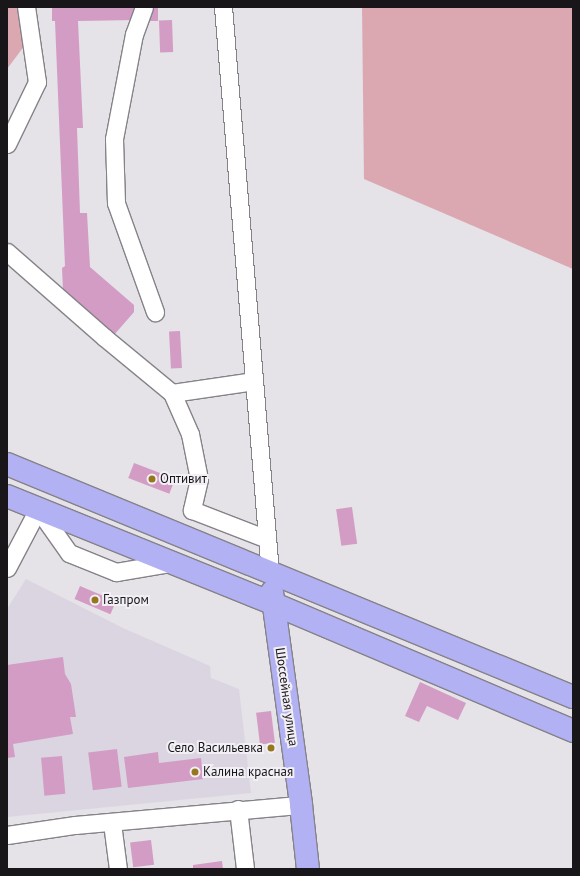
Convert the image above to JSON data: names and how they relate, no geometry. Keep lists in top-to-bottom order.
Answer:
{
  "streets": {
    "main road": ["Шоссейная улица"]
  },
  "places": [
    "Оптивит",
    "Газпром",
    "Село Васильевка",
    "Калина красная"
  ]
}
